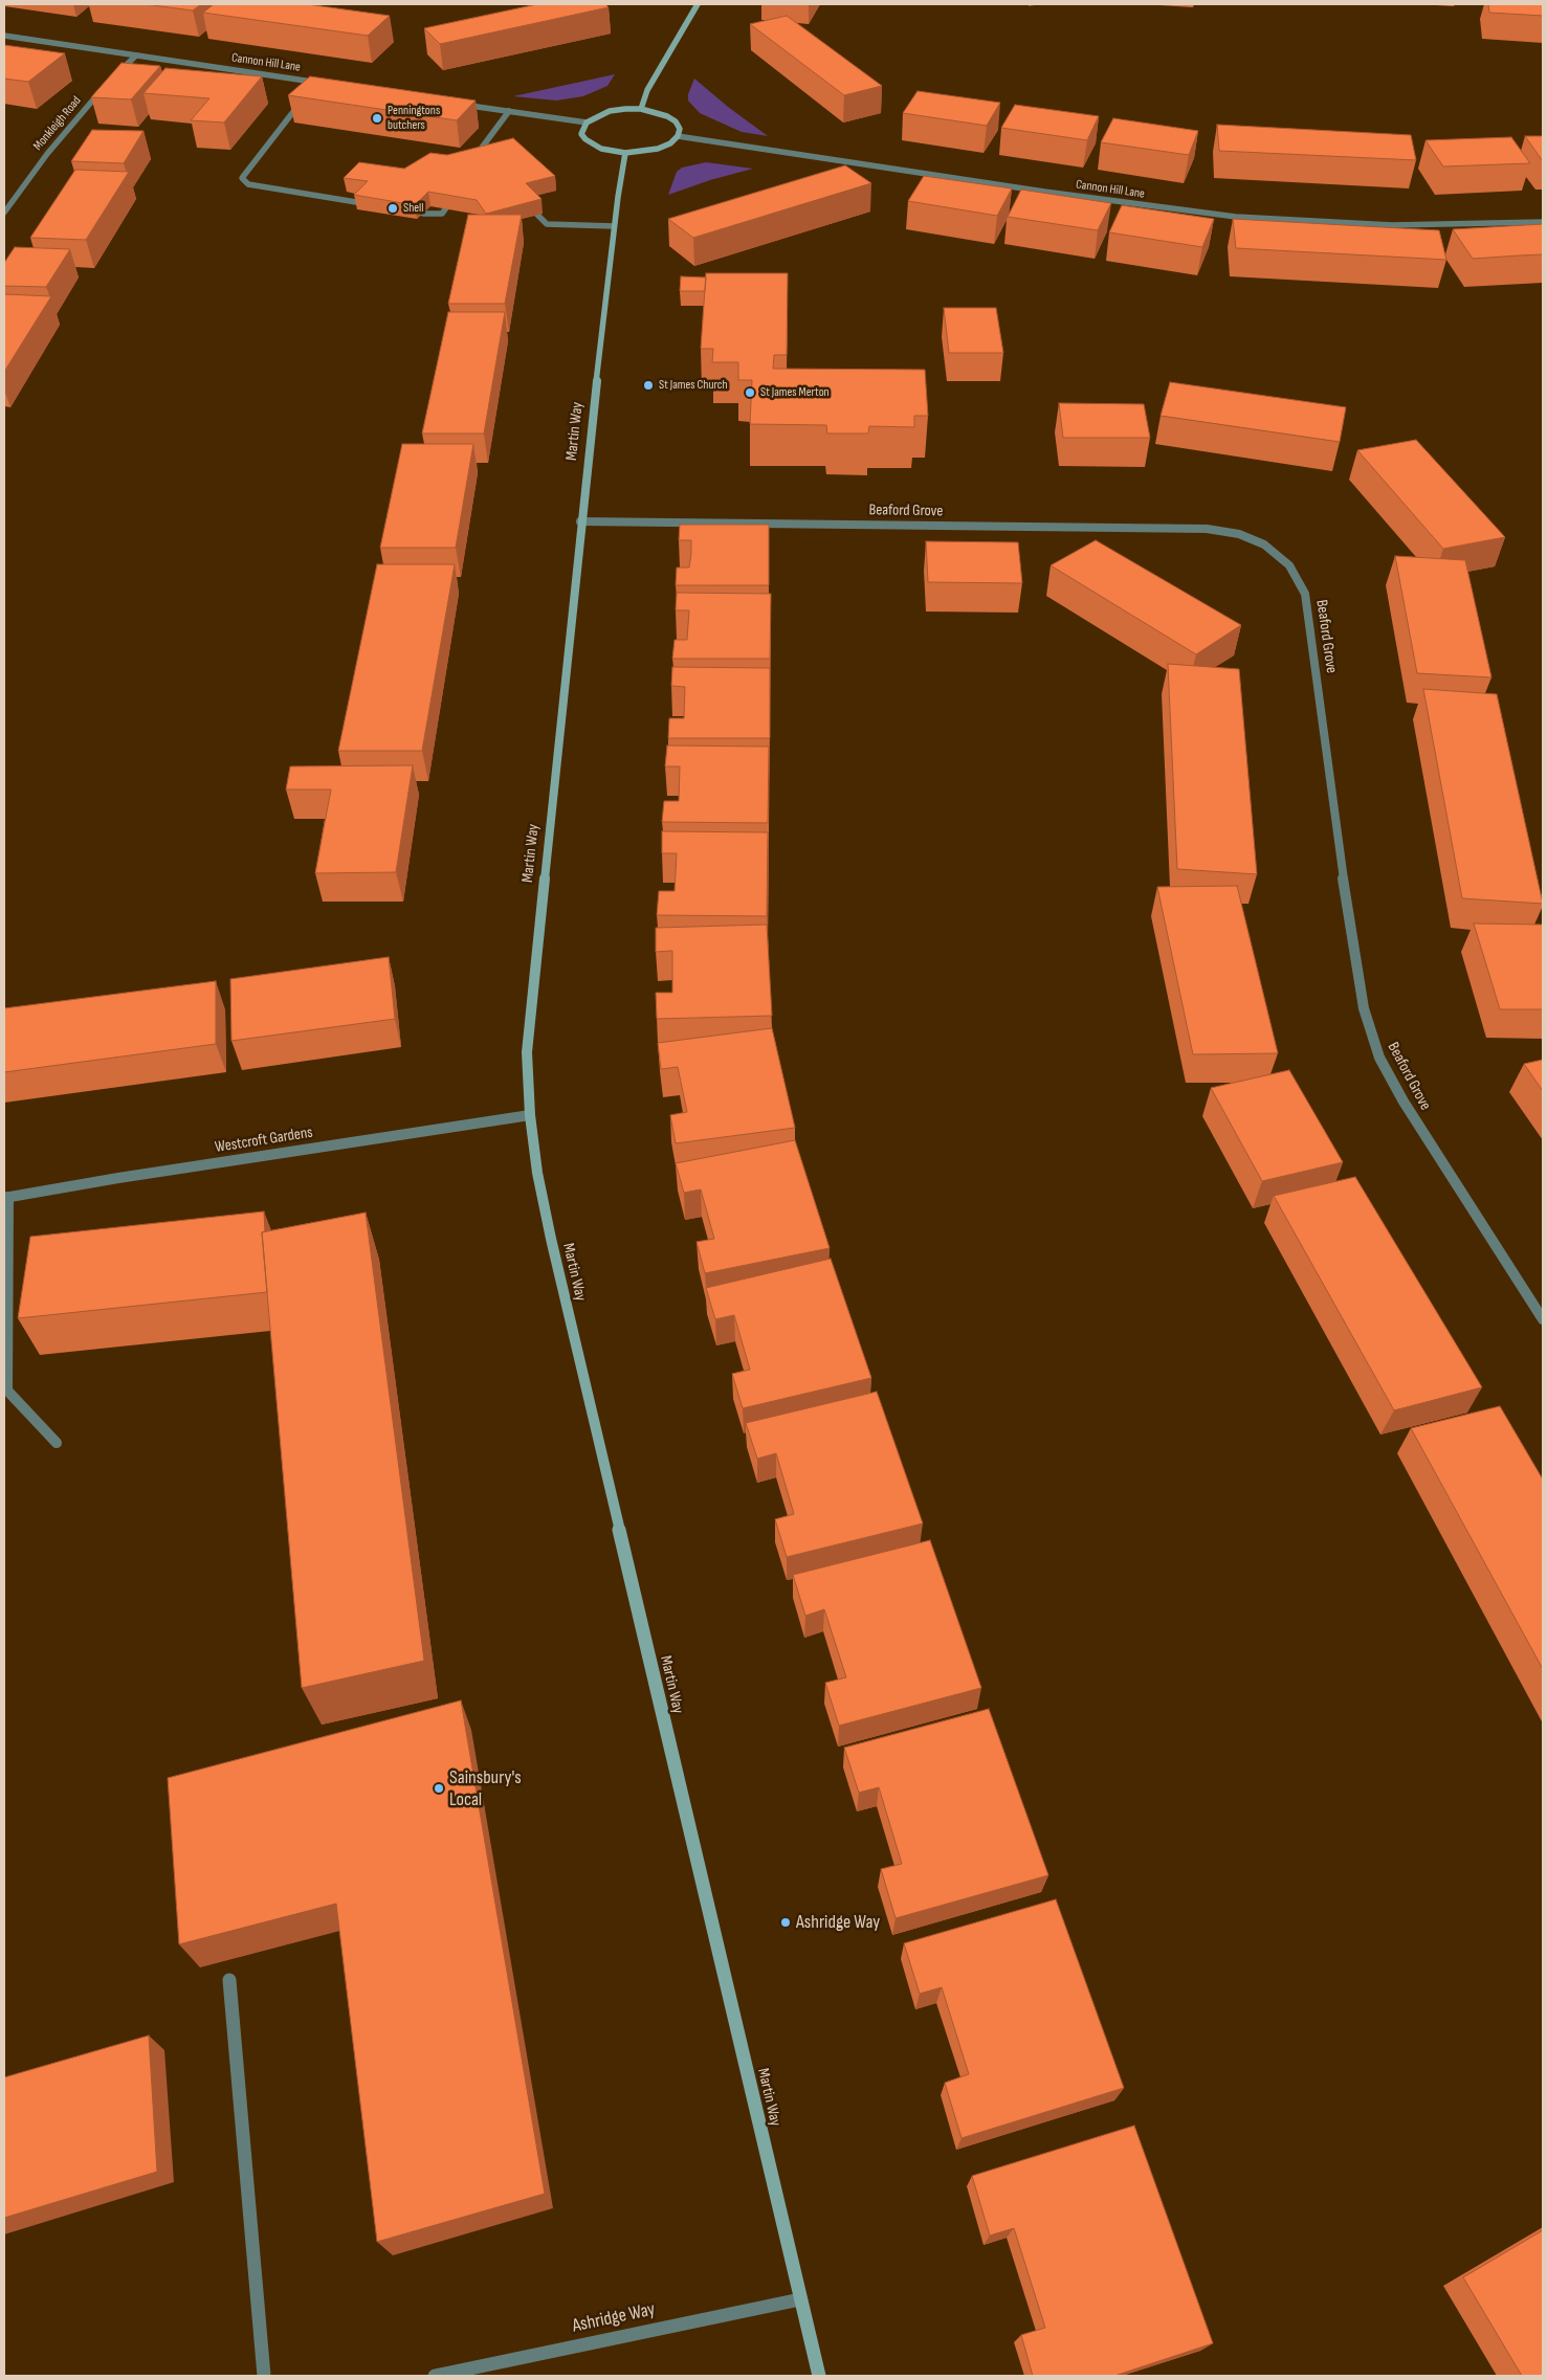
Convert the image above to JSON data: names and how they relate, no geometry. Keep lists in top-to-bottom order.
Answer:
{
  "streets": {
    "main road": ["Martin Way"],
    "street": [
      "Cannon Hill Lane",
      "Monkleigh Road",
      "Beaford Grove",
      "Westcroft Gardens",
      "Ashridge Way"
    ]
  },
  "crossings": [
    ["Martin Way", "Beaford Grove"],
    ["Martin Way", "Westcroft Gardens"],
    ["Martin Way", "Ashridge Way"]
  ],
  "places": [
    "Penningtons butchers",
    "Shell",
    "St James Church",
    "St James Merton",
    "Sainsbury's Local",
    "Ashridge Way"
  ]
}
